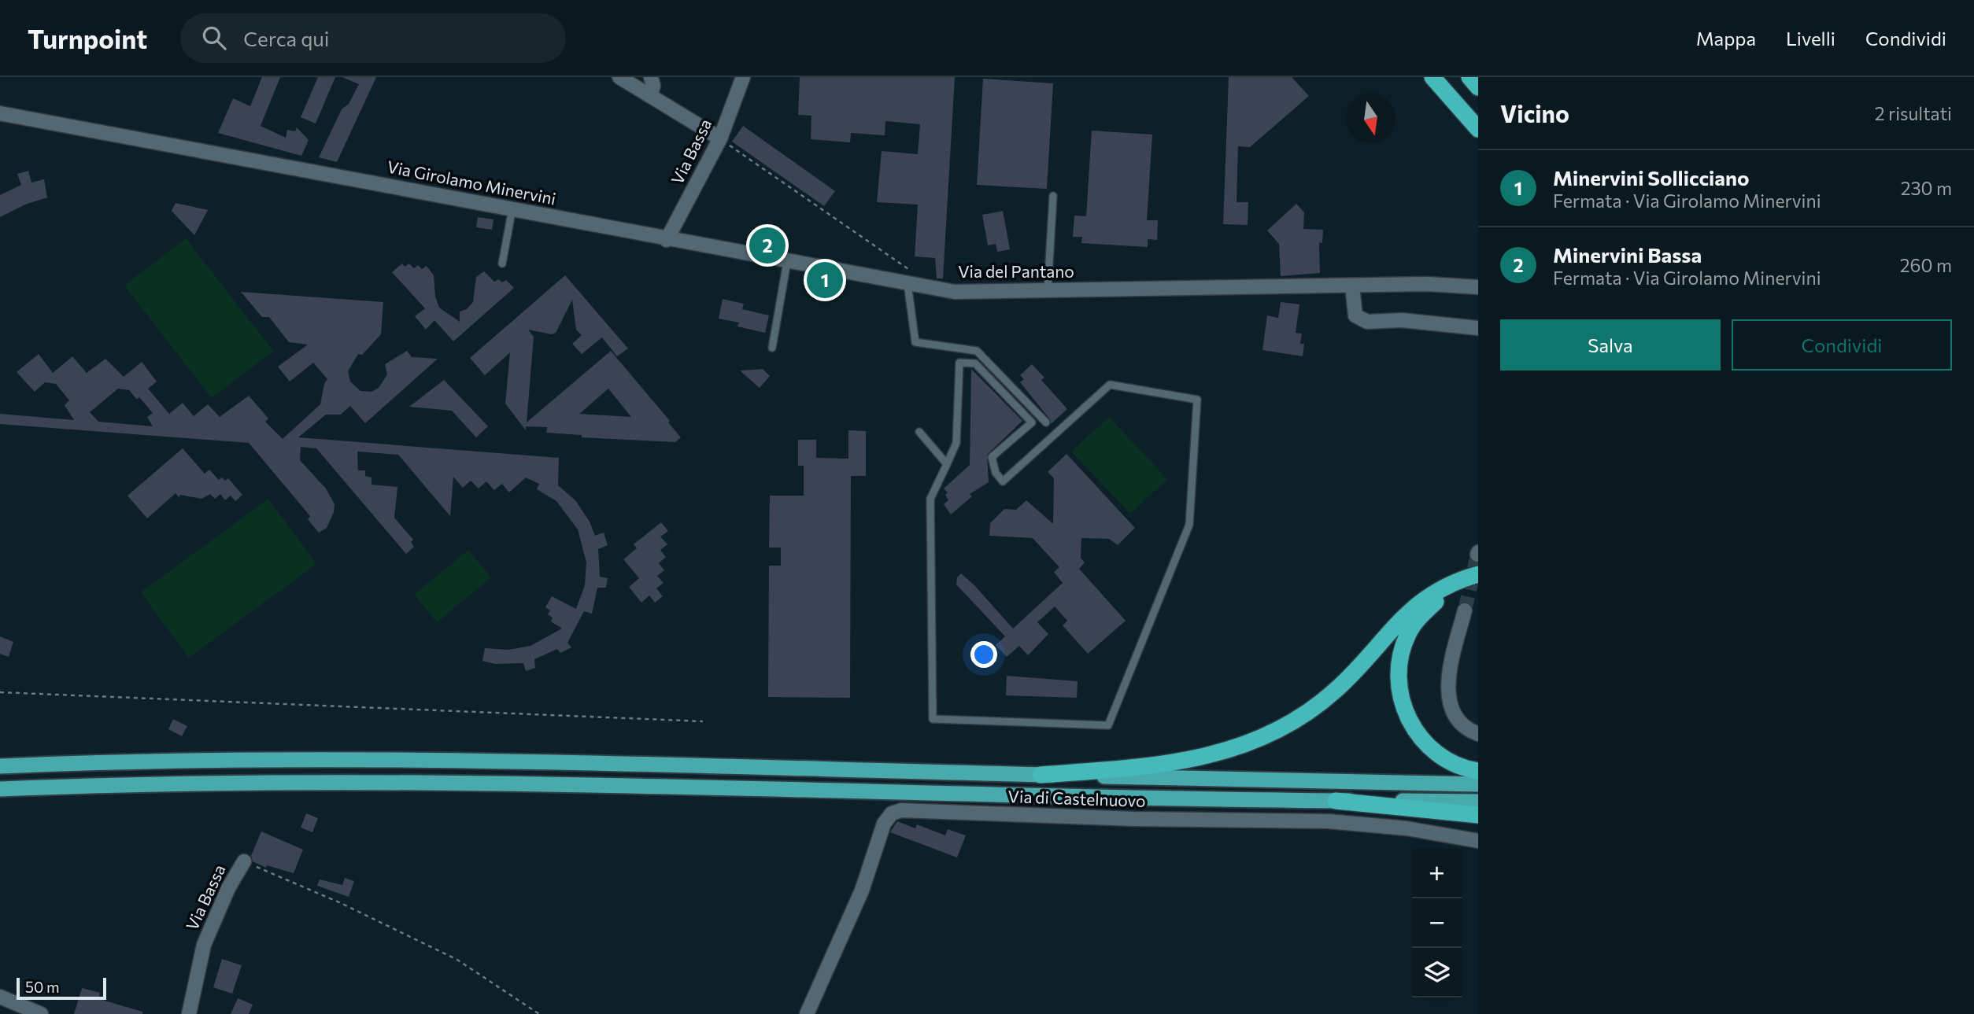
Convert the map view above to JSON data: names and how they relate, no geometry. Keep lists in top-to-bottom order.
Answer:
{
  "streets": {
    "street": [
      "Via Bassa",
      "Via Girolamo Minervini",
      "Via del Pantano",
      "Via di Castelnuovo"
    ]
  },
  "crossings": [
    ["Via Bassa", "Via Girolamo Minervini"],
    ["Via Girolamo Minervini", "Via del Pantano"]
  ],
  "scale_bar": "50 m",
  "north": "bottom",
  "page": {
    "header": "Turnpoint",
    "search": "Cerca qui",
    "nav": ["Mappa", "Livelli", "Condividi"],
    "heading": ["Vicino", "2 risultati"],
    "list": [
      {
        "mark": "1",
        "name": "Minervini Sollicciano",
        "note": "Fermata · Via Girolamo Minervini",
        "value": "230 m"
      },
      {
        "mark": "2",
        "name": "Minervini Bassa",
        "note": "Fermata · Via Girolamo Minervini",
        "value": "260 m"
      }
    ],
    "pins": ["2", "1"],
    "buttons": ["Salva", "Condividi"],
    "map_buttons": ["+", "−"],
    "scale": "50 m"
  }
}
